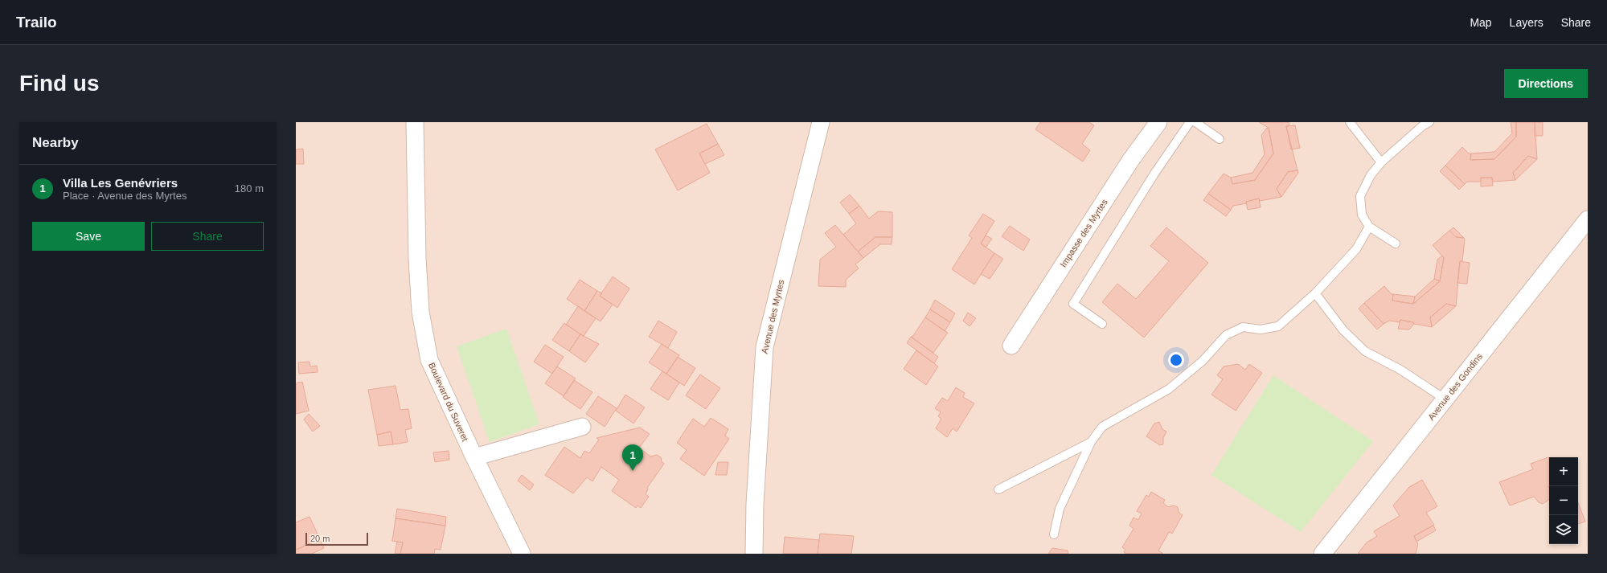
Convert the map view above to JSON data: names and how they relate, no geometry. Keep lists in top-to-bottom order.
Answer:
{
  "streets": {
    "street": [
      "Impasse des Myrtes",
      "Avenue des Myrtes",
      "Avenue des Gondins",
      "Boulevard du Suveret"
    ]
  },
  "scale_bar": "20 m",
  "page": {
    "header": "Trailo",
    "nav": ["Map", "Layers", "Share"],
    "buttons": [
      "Directions",
      ["Save", "Share"]
    ],
    "title": "Find us",
    "heading": "Nearby",
    "list": [
      {
        "mark": "1",
        "name": "Villa Les Genévriers",
        "note": "Place · Avenue des Myrtes",
        "value": "180 m"
      }
    ],
    "pins": "1",
    "map_buttons": ["+", "−"],
    "scale": "20 m"
  }
}
